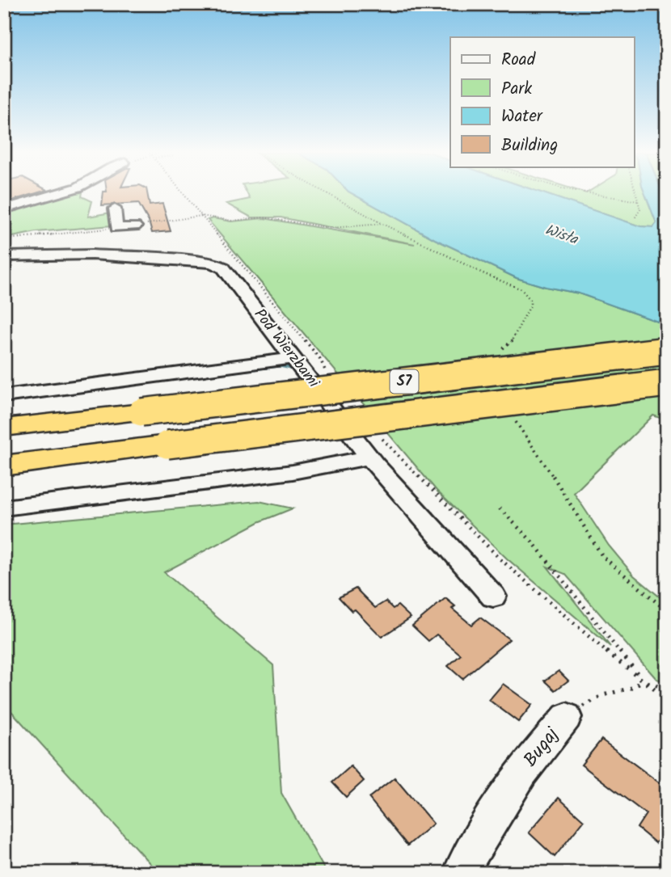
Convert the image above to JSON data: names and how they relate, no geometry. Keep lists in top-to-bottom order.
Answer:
{
  "streets": {
    "highway": ["S7"],
    "street": ["Pod Wierzbami", "Bugaj"]
  },
  "water": ["Wisła"],
  "legend": [
    "Road",
    "Park",
    "Water",
    "Building"
  ]
}
